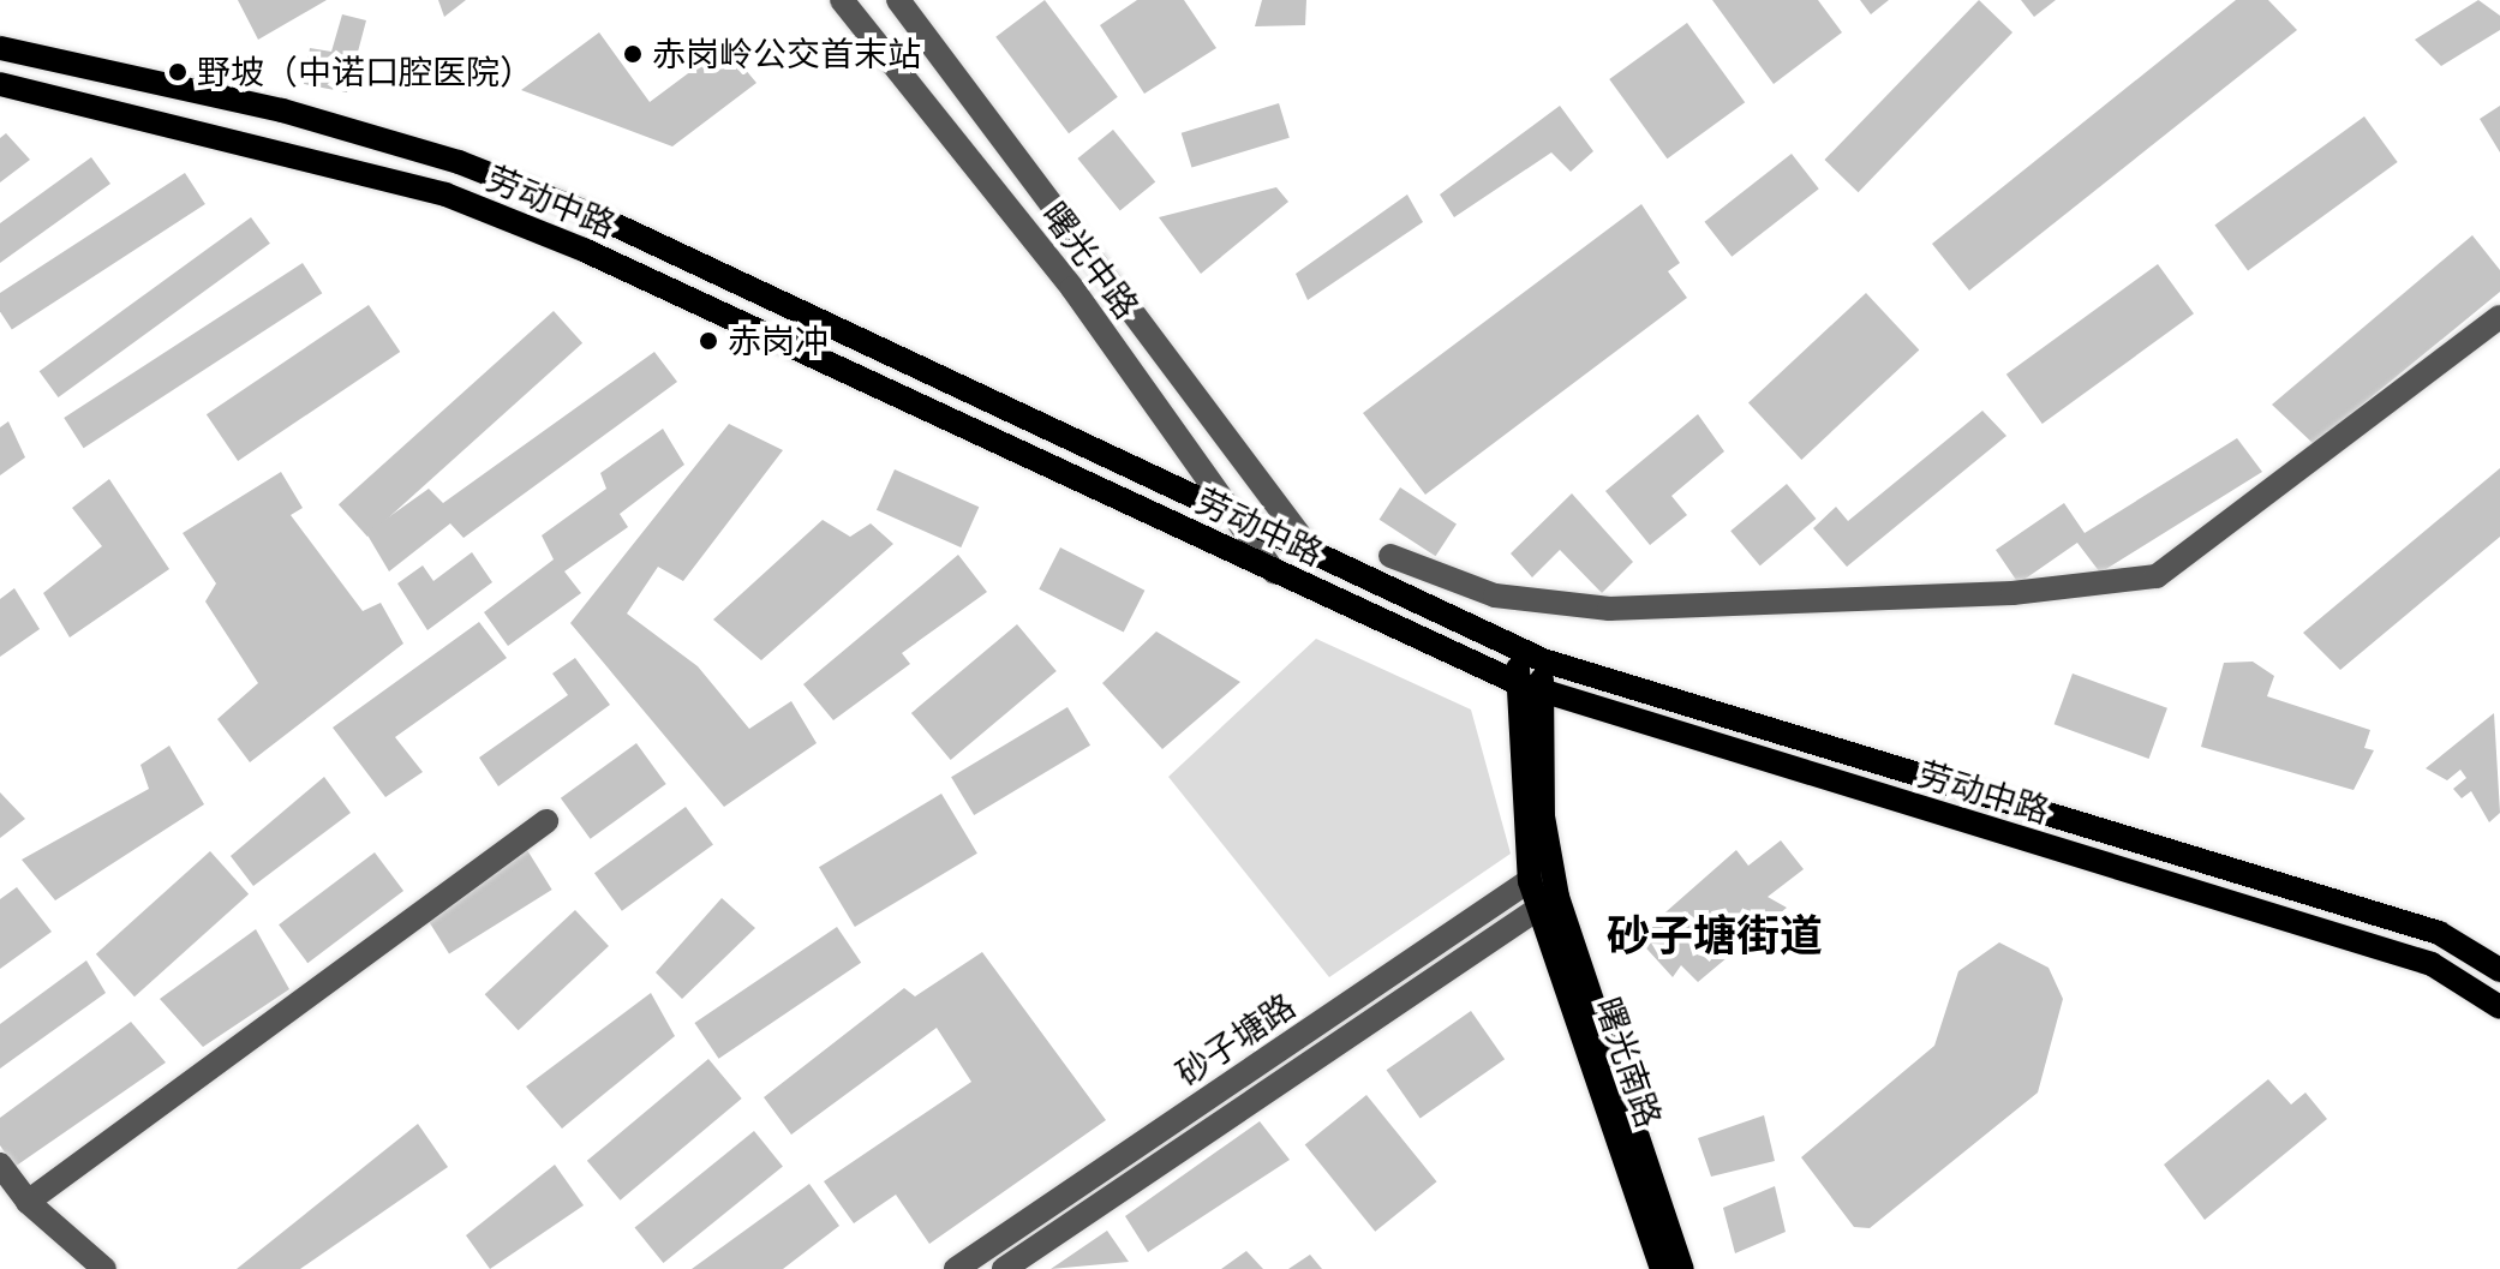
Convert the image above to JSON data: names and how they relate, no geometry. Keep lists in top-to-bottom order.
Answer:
{
  "streets": {
    "main road": ["劳动中路", "曙光南路"],
    "street": ["曙光中路", "砂子塘路"]
  },
  "crossings": [
    ["劳动中路", "曙光中路"],
    ["劳动中路", "曙光南路"],
    ["砂子塘路", "曙光南路"]
  ],
  "districts": ["砂子塘街道"],
  "places": ["赤岗岭公交首末站", "野坡（中诺口腔医院）", "赤岗冲"]
}
